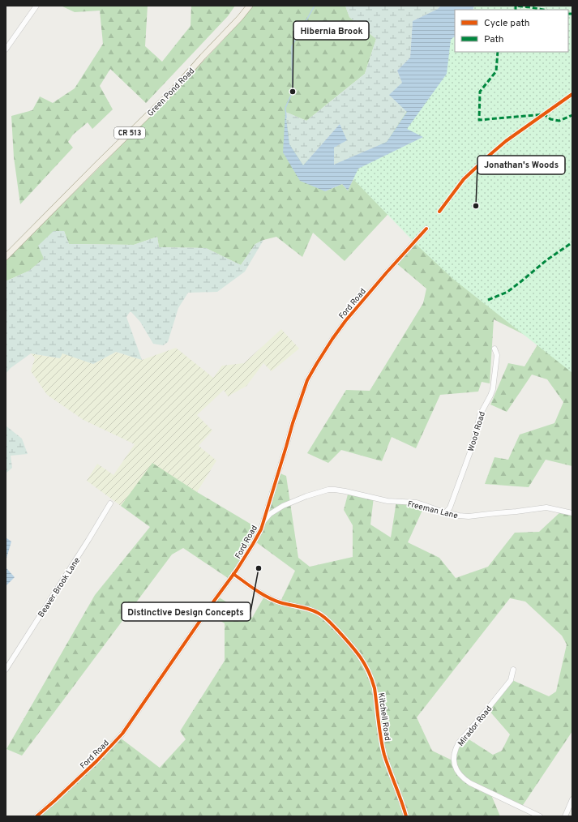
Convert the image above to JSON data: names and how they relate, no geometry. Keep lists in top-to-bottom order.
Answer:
{
  "streets": {
    "main road": ["Green Pond Road", "CR 513"],
    "street": [
      "Ford Road",
      "Wood Road",
      "Freeman Lane",
      "Beaver Brook Lane",
      "Kitchell Road",
      "Mirador Road"
    ]
  },
  "crossings": [
    ["Ford Road", "Freeman Lane"],
    ["Ford Road", "Kitchell Road"],
    ["Wood Road", "Freeman Lane"]
  ],
  "places": ["Hibernia Brook", "Jonathan's Woods", "Distinctive Design Concepts"],
  "legend": ["Cycle path", "Path"]
}
